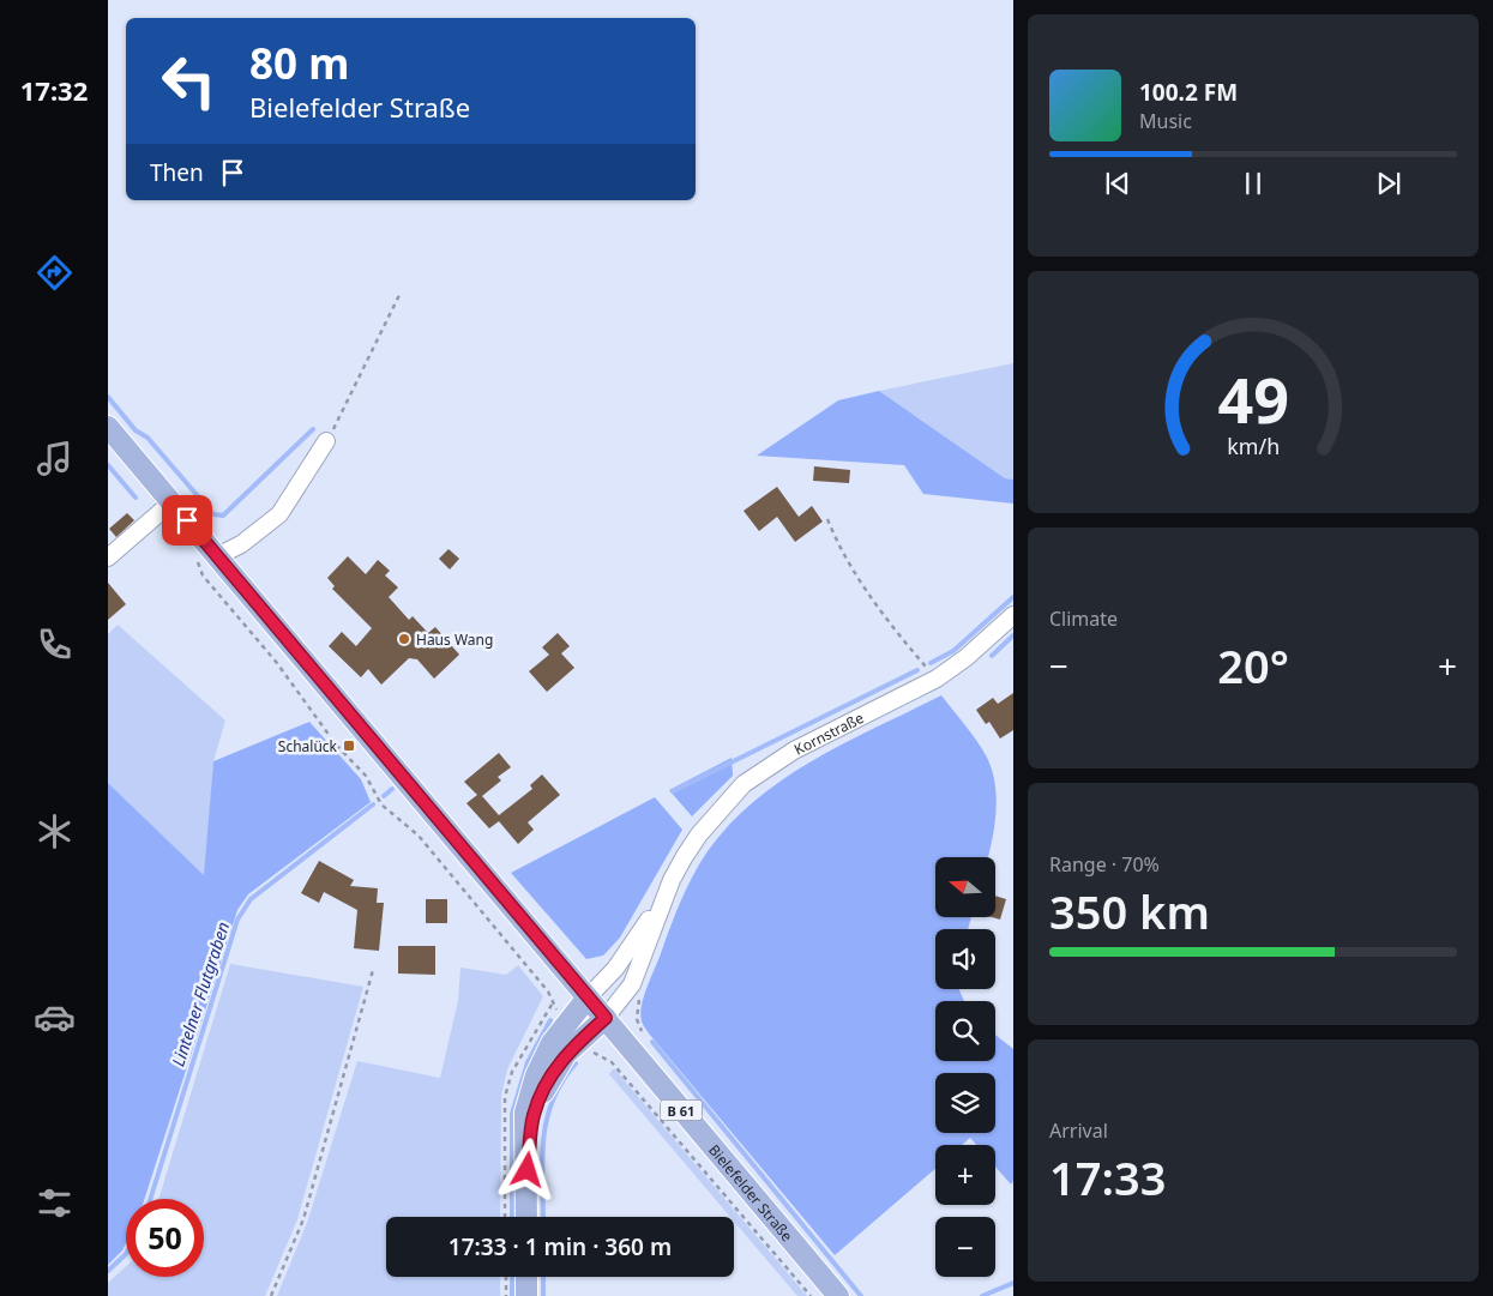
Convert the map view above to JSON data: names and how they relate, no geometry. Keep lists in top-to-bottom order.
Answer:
{
  "streets": {
    "main road": ["B 61", "Bielefelder Straße"],
    "street": ["Kornstraße"]
  },
  "crossings": [
    ["Kornstraße", "Bielefelder Straße"]
  ],
  "water": ["Lintelner Flutgraben"],
  "places": {
    "other": ["Haus Wang"],
    "transit": ["Schalück"]
  },
  "north": "left",
  "page": {
    "tabs": "17:32",
    "turn": ["80 m", "Bielefelder Straße"],
    "song": ["100.2 FM", "Music"],
    "then": "Then",
    "tile": [
      "Climate",
      ["Range · 70%", "350 km"],
      ["Arrival", "17:33"]
    ],
    "heat": ["−", "20°", "+"],
    "map_buttons": ["+", "−"],
    "limit": "50",
    "trip": "17:33 · 1 min · 360 m",
    "gauge": ["49", "km/h"]
  }
}
